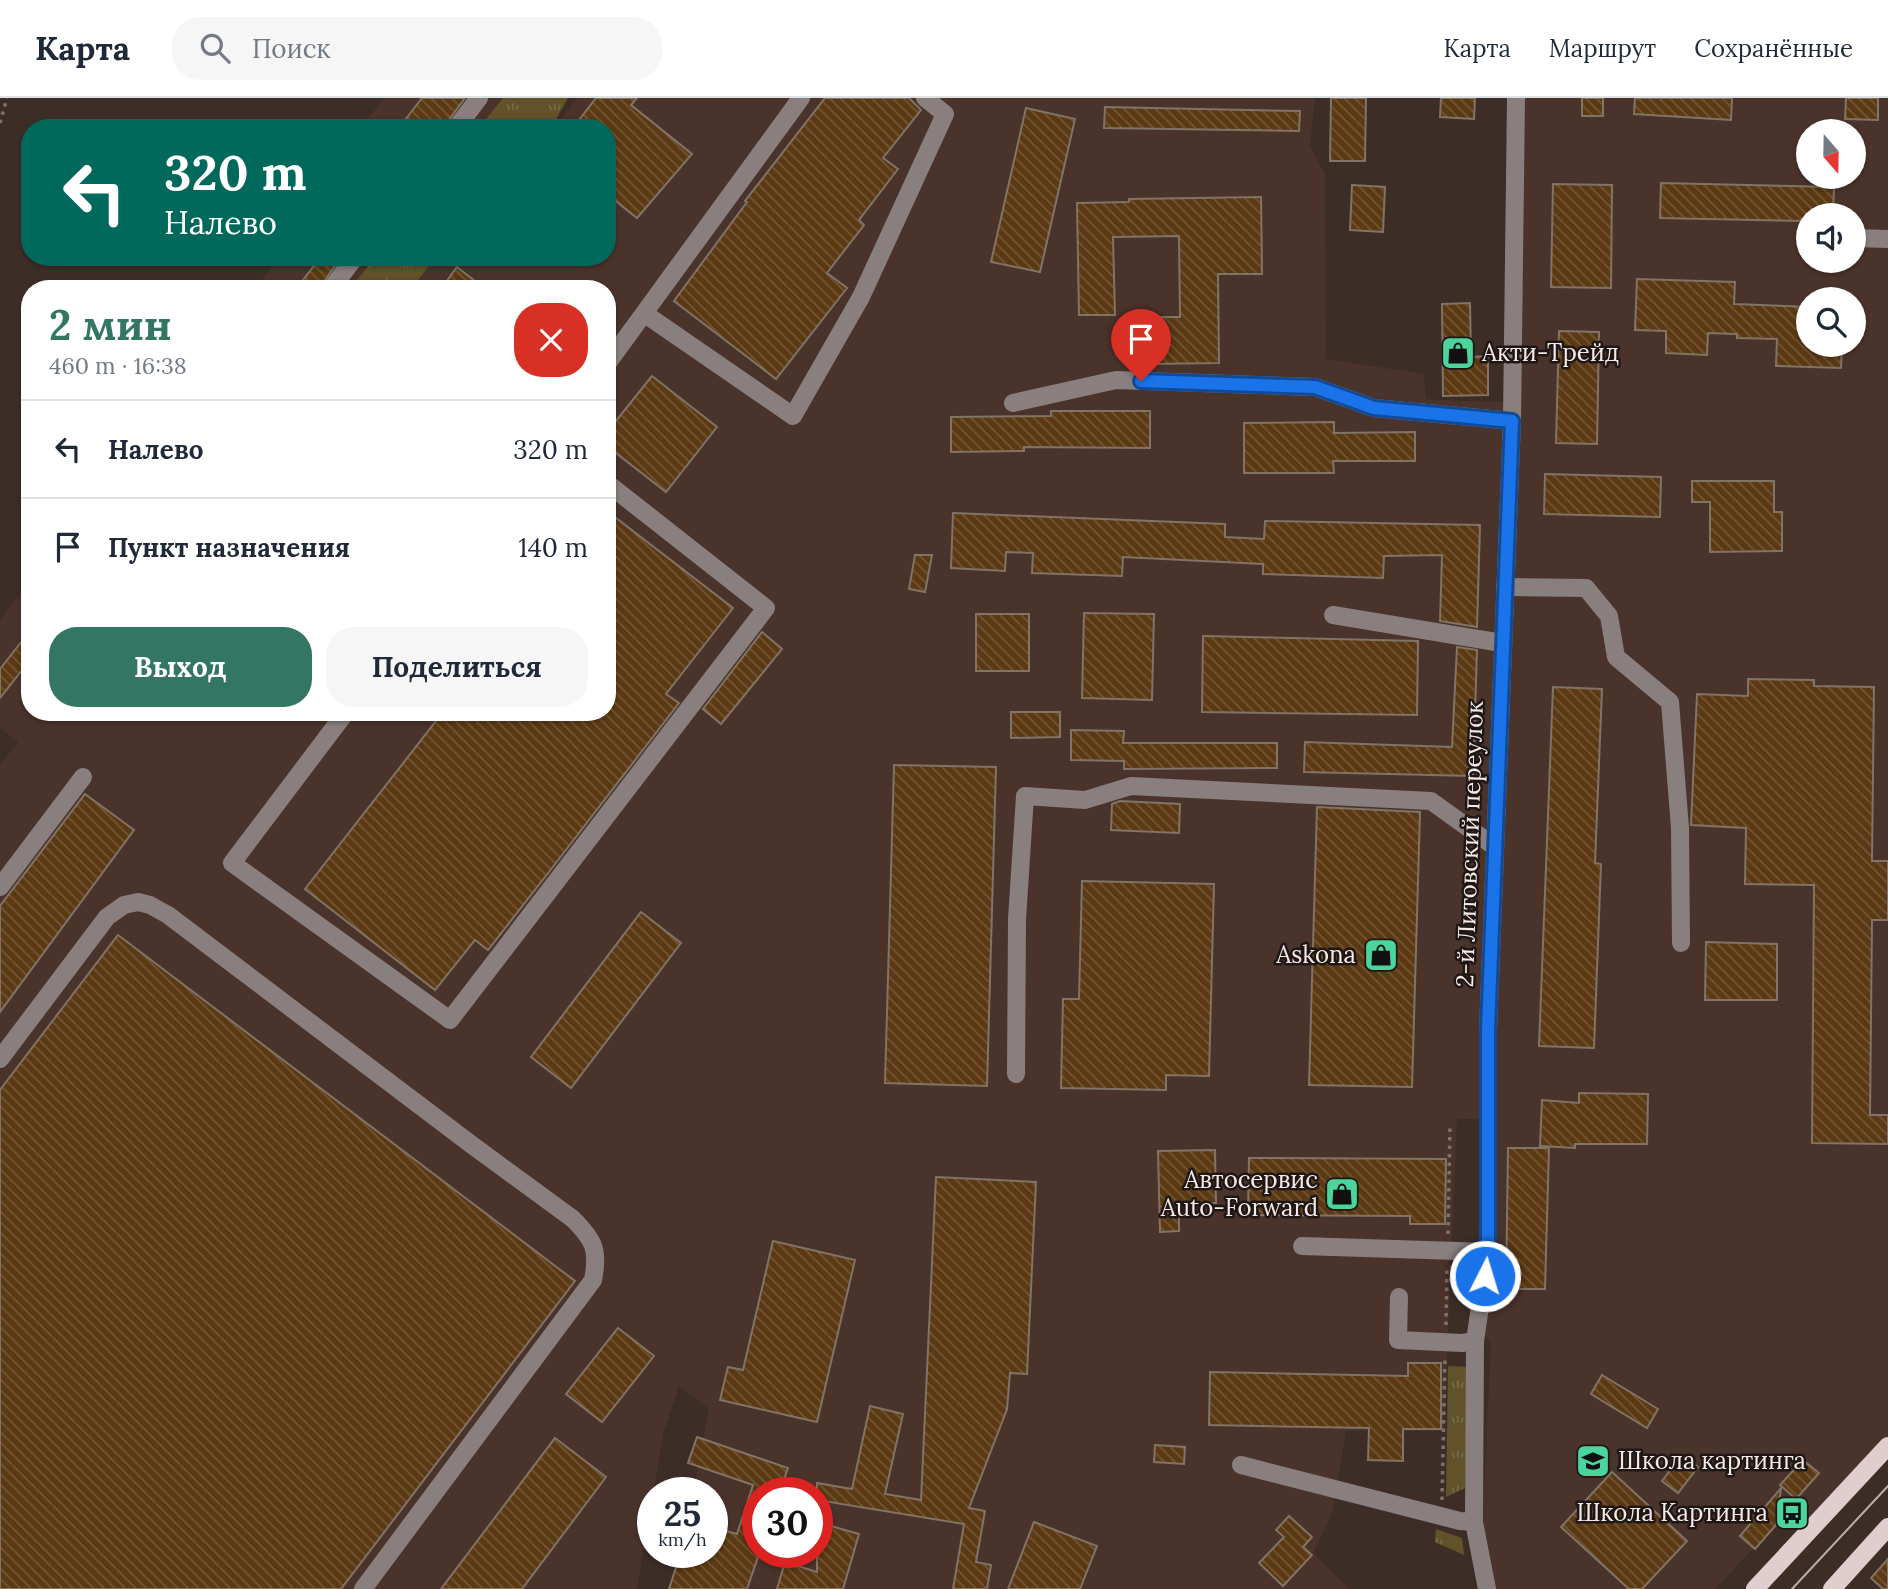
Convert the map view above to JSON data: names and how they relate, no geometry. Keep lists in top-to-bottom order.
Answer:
{
  "streets": {
    "street": ["2-й Литовский переулок"]
  },
  "places": {
    "shop": ["Акти-Трейд", "Askona", "Автосервис Auto-Forward"],
    "school or university": ["Школа картинга"],
    "bus stop": ["Школа Картинга"]
  },
  "north": "bottom",
  "page": {
    "header": "Карта",
    "search": "Поиск",
    "nav": ["Карта", "Маршрут", "Сохранённые"],
    "turn": ["320 m", "Налево"],
    "heading": ["2 мин", "460 m · 16:38"],
    "list": [
      {
        "name": "Налево",
        "value": "320 m"
      },
      {
        "name": "Пункт назначения",
        "value": "140 m"
      }
    ],
    "buttons": ["Выход", "Поделиться"],
    "speed": "25 km/h",
    "limit": "30"
  }
}
